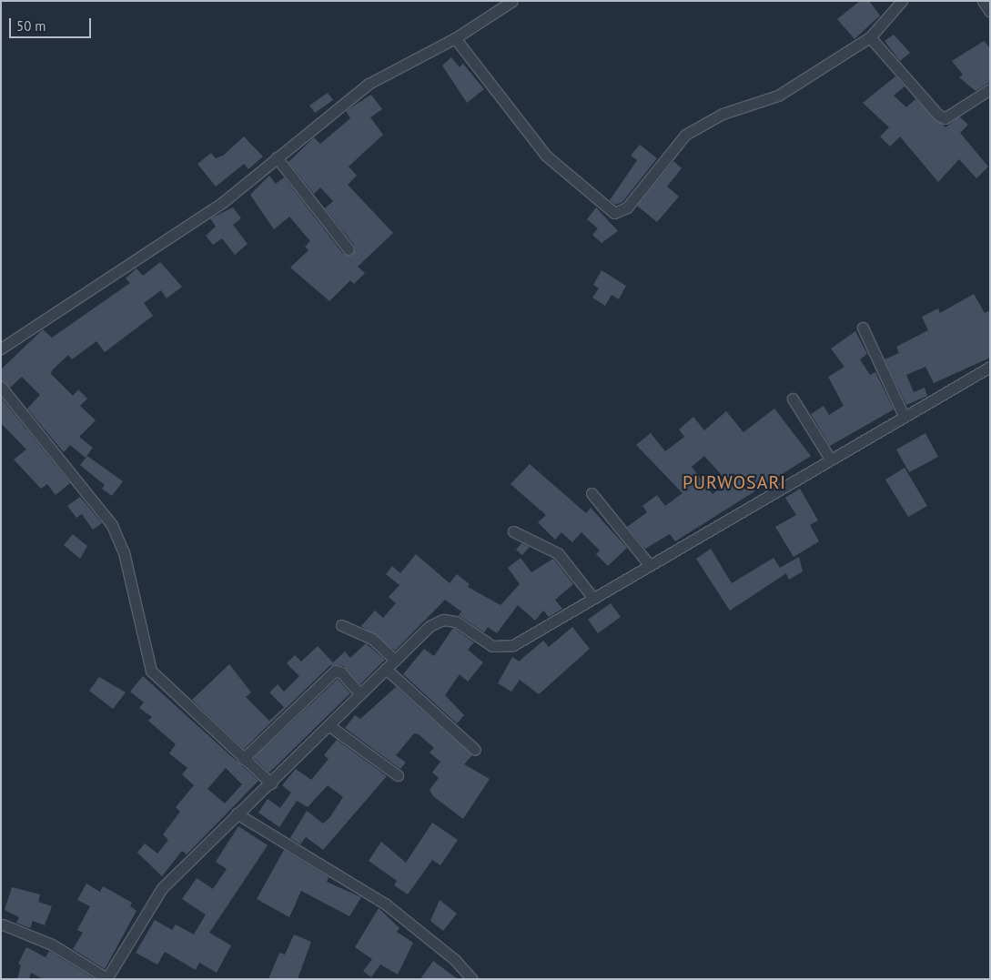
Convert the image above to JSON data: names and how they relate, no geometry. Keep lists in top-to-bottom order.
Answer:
{
  "districts": ["PURWOSARI"],
  "scale_bar": "50 m"
}
